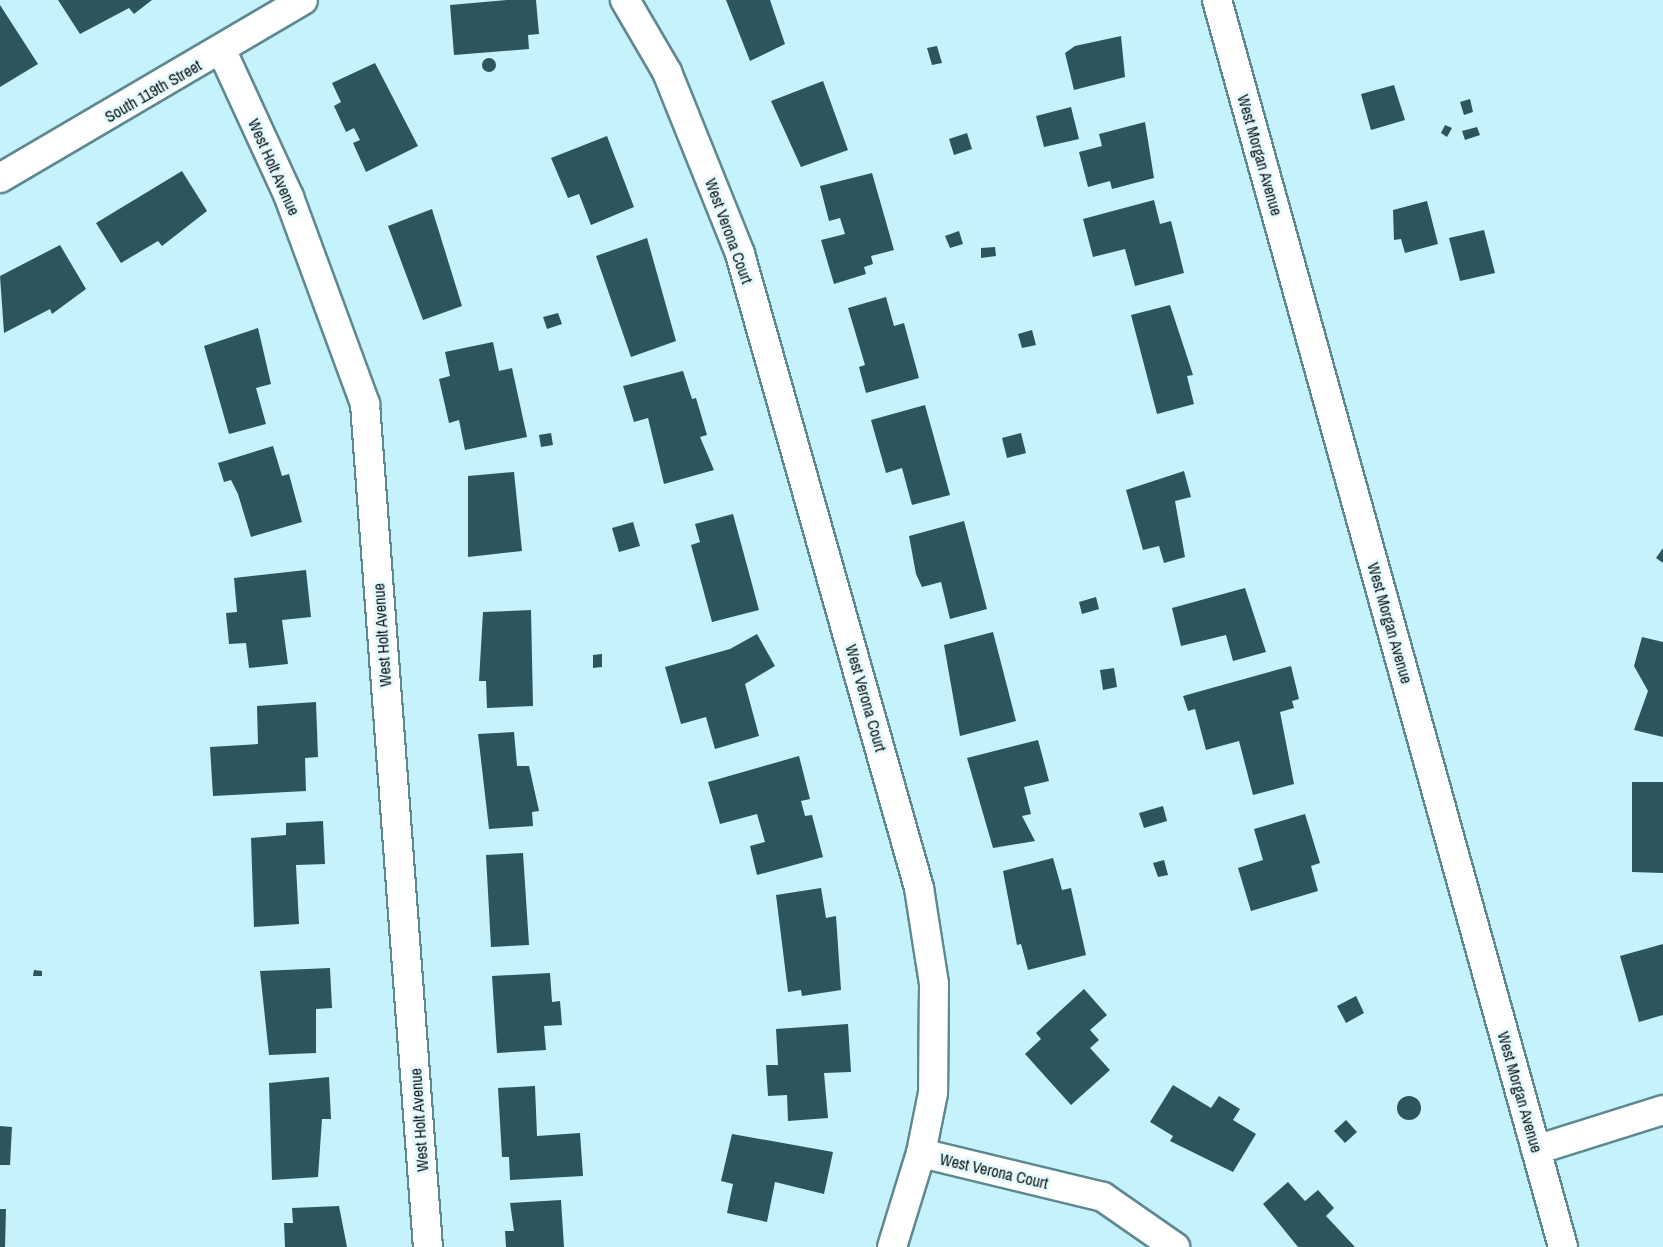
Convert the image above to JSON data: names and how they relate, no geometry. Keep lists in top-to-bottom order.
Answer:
{
  "streets": {
    "street": [
      "South 119th Street",
      "West Morgan Avenue",
      "West Holt Avenue",
      "West Verona Court"
    ]
  },
  "crossings": [
    ["South 119th Street", "West Holt Avenue"]
  ]
}
